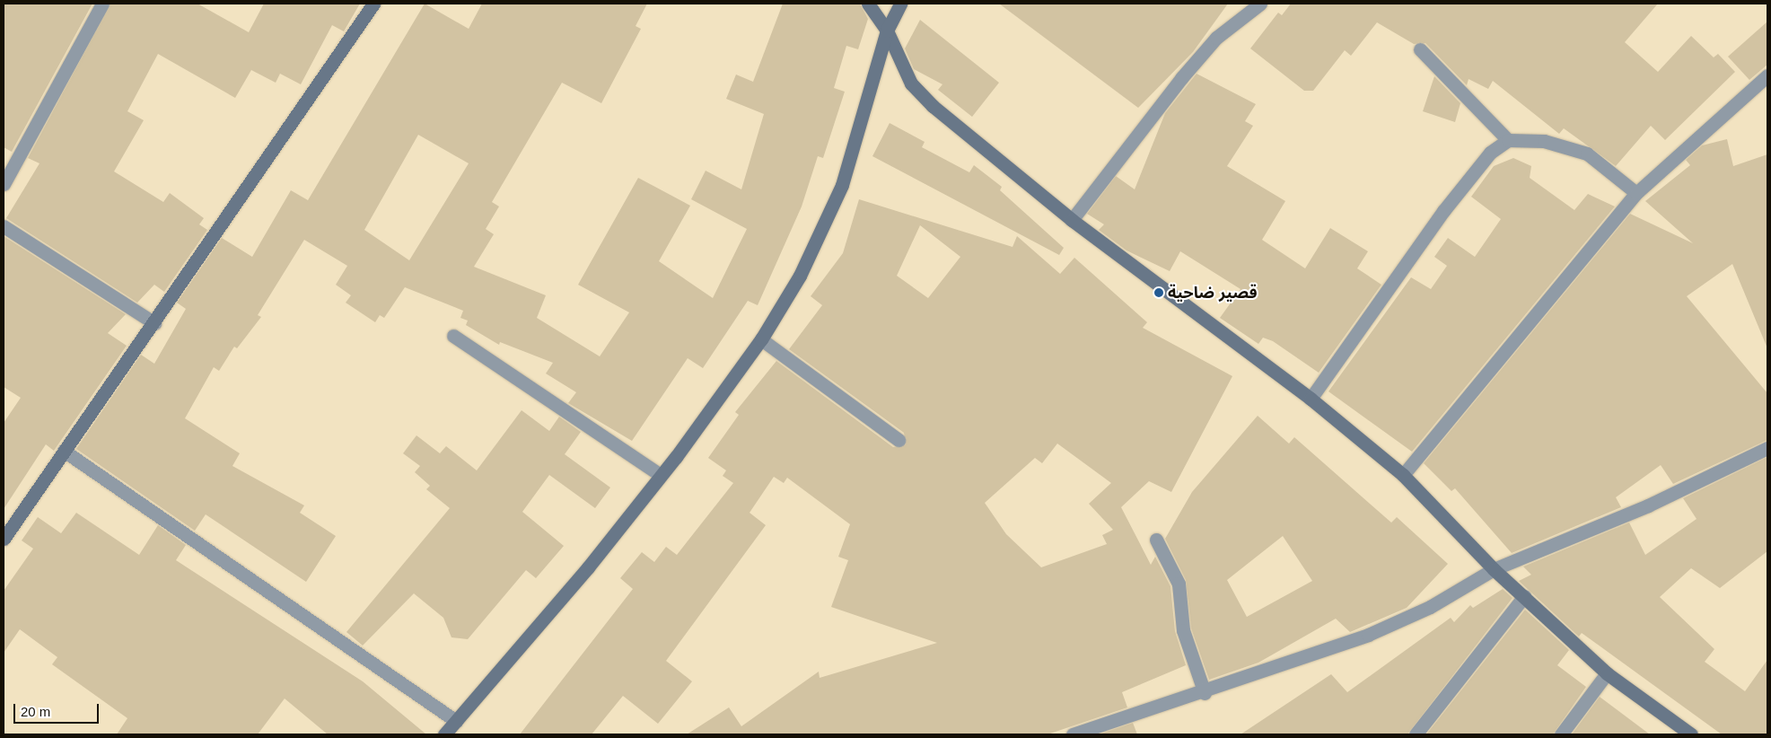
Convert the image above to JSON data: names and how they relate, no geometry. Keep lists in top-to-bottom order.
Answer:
{
  "places": ["قصير ضاحية"],
  "scale_bar": "20 m"
}
